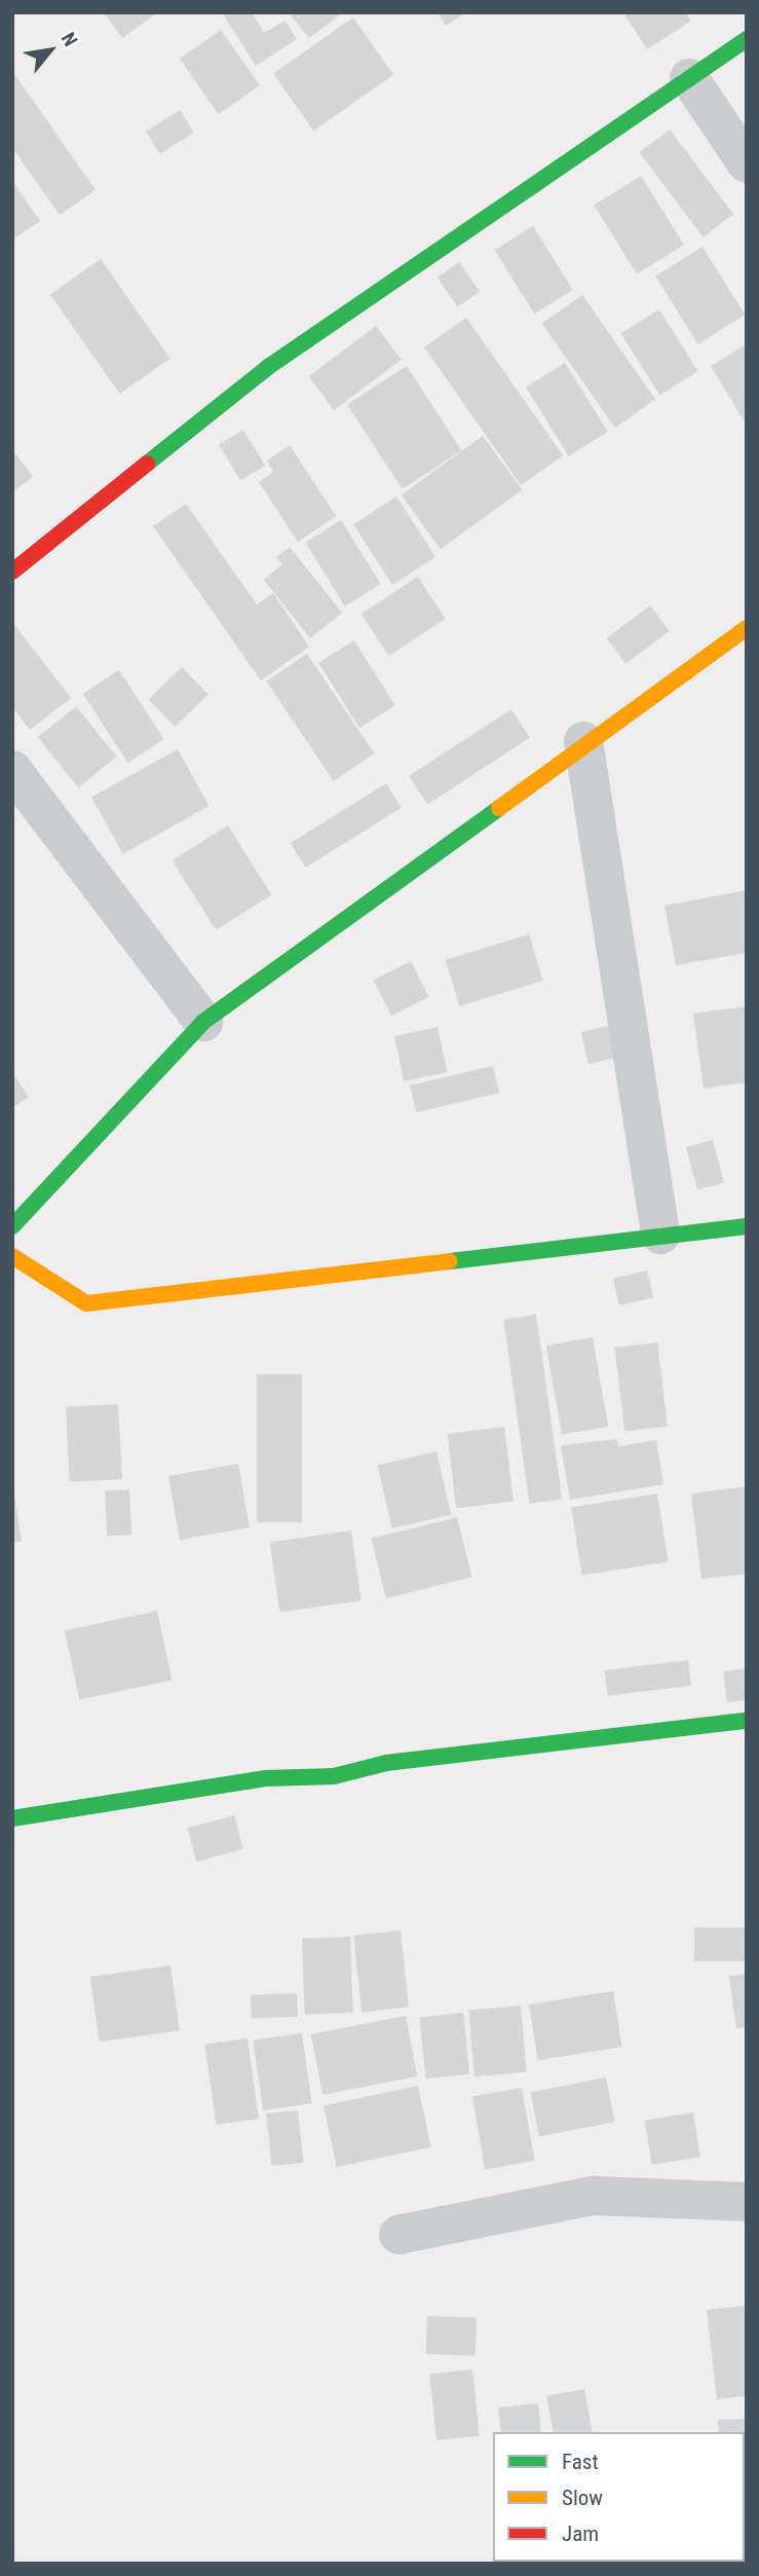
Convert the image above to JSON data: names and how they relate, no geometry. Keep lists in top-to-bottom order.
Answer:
{
  "legend": ["Fast", "Slow", "Jam"],
  "north": "top right"
}
